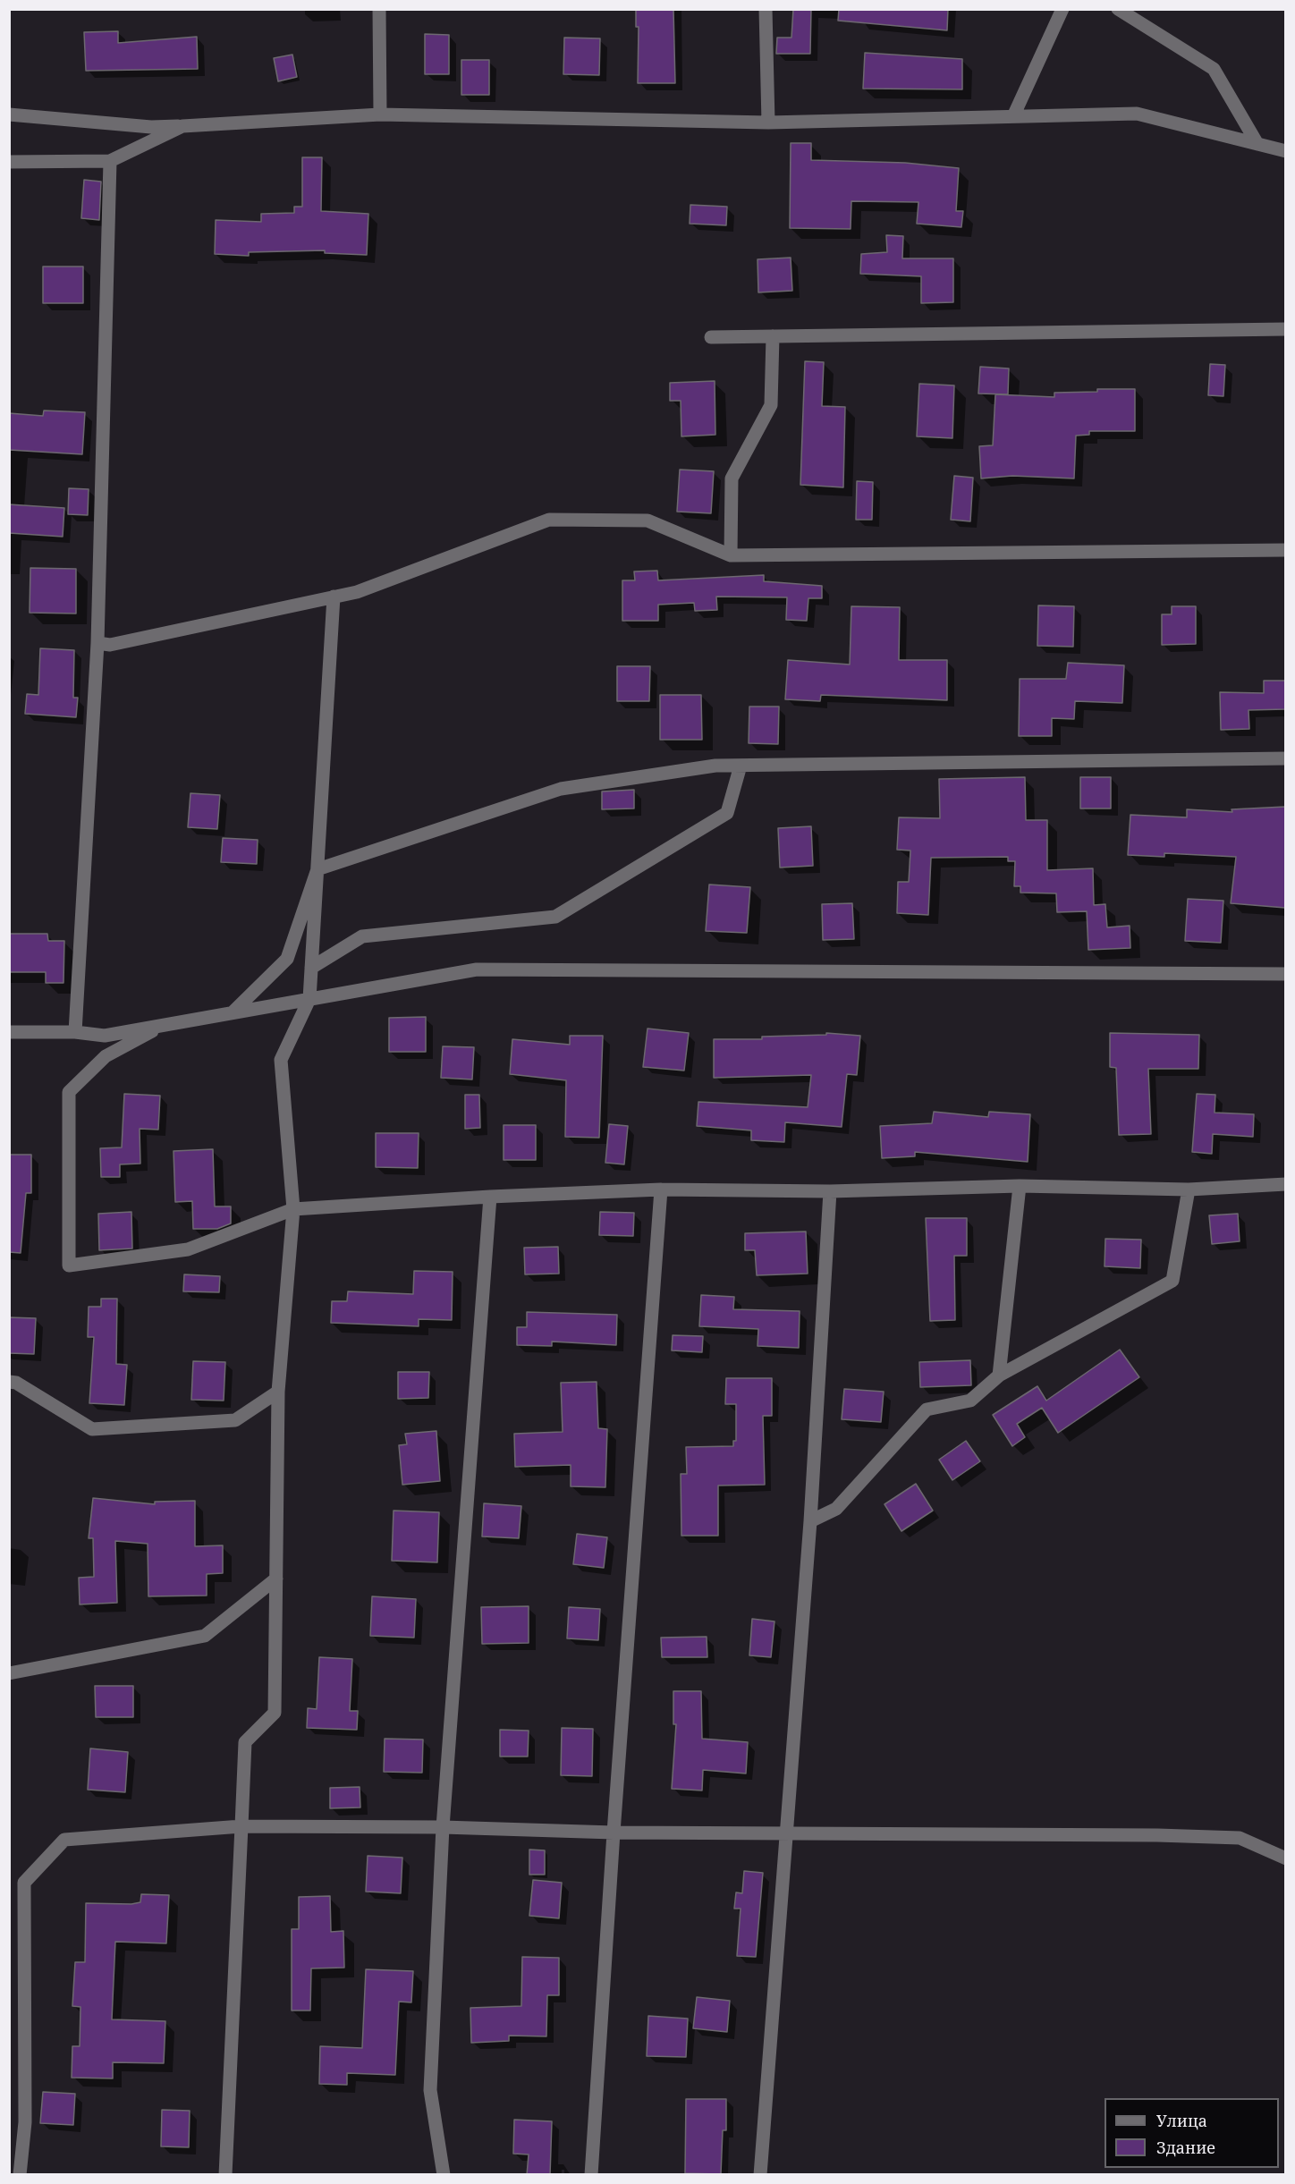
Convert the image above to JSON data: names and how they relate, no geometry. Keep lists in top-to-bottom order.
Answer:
{
  "legend": ["Улица", "Здание"]
}
